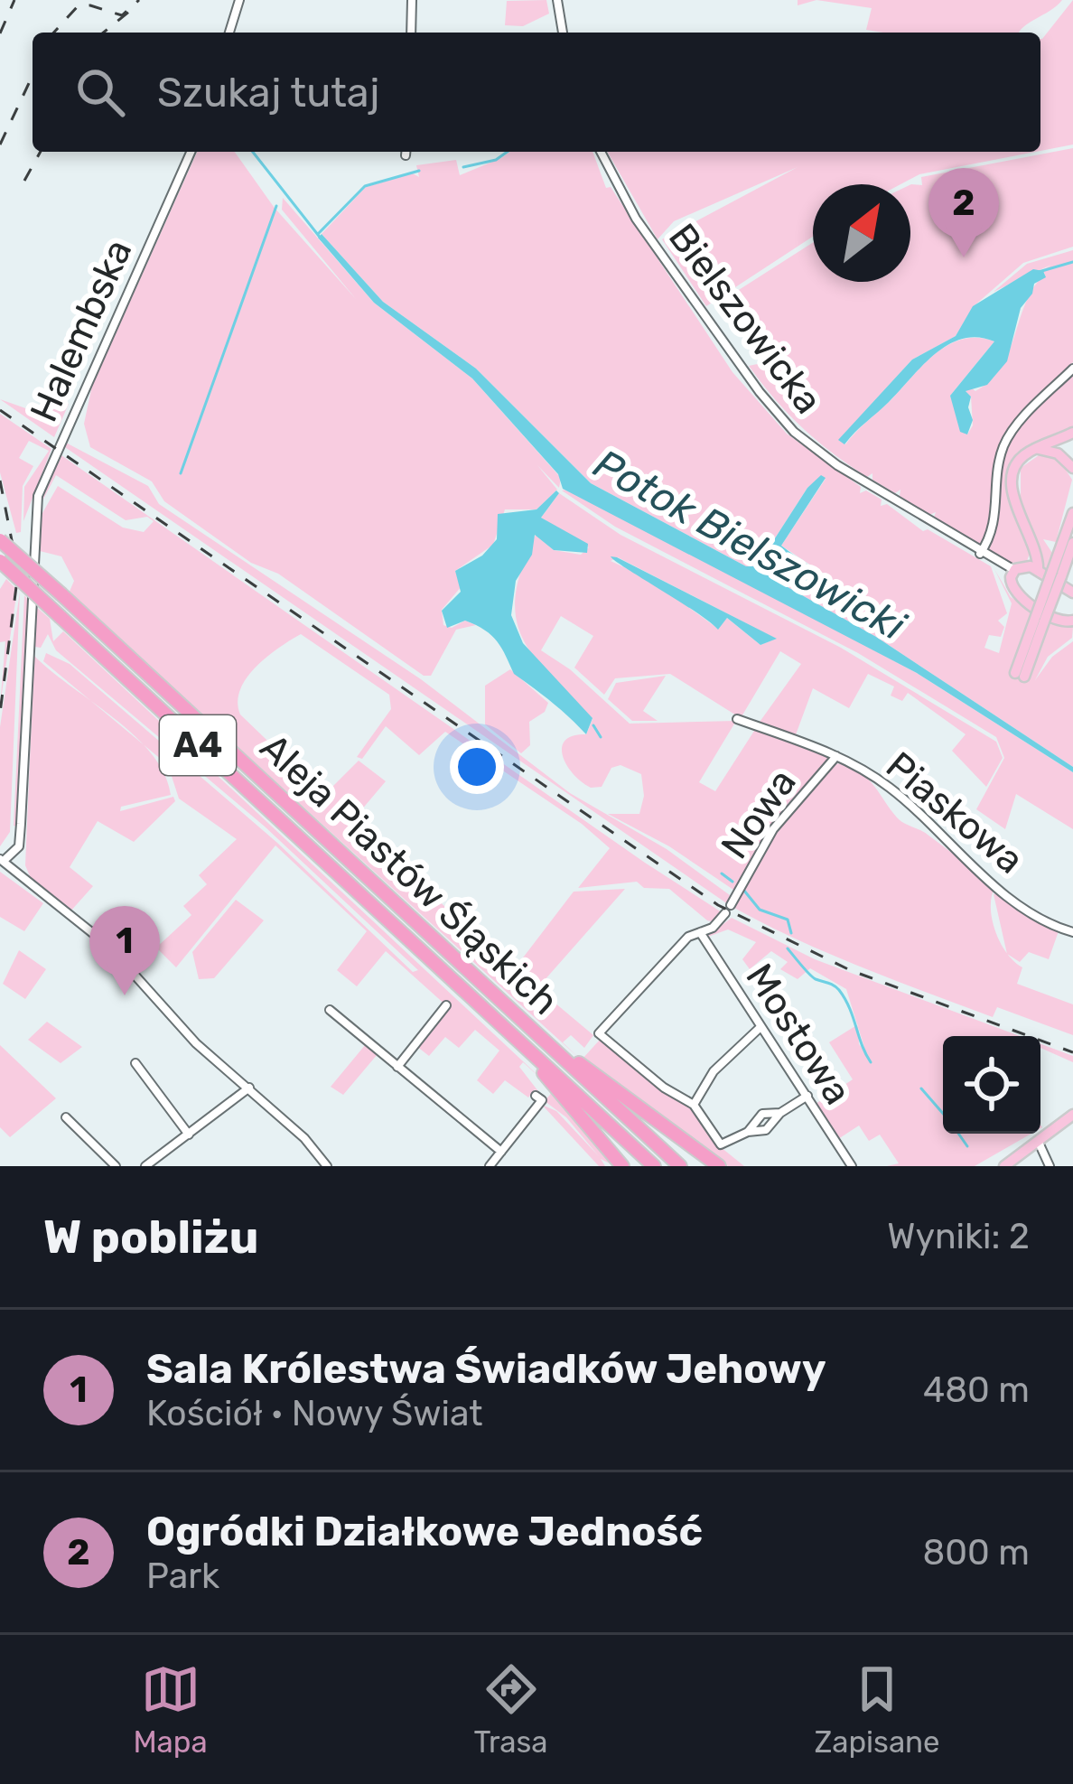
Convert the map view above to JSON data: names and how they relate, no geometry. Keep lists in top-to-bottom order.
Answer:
{
  "streets": {
    "highway": ["A4", "Aleja Piastów Śląskich"],
    "street": [
      "Bielszowicka",
      "Halembska",
      "Piaskowa",
      "Nowa",
      "Mostowa"
    ]
  },
  "crossings": [
    ["Piaskowa", "Nowa"],
    ["Nowa", "Mostowa"]
  ],
  "water": ["Potok Bielszowicki"],
  "north": "top right",
  "page": {
    "search": "Szukaj tutaj",
    "pins": ["2", "1"],
    "heading": ["W pobliżu", "Wyniki: 2"],
    "list": [
      {
        "mark": "1",
        "name": "Sala Królestwa Świadków Jehowy",
        "note": "Kościół · Nowy Świat",
        "value": "480 m"
      },
      {
        "mark": "2",
        "name": "Ogródki Działkowe Jedność",
        "note": "Park",
        "value": "800 m"
      }
    ],
    "nav": ["Mapa", "Trasa", "Zapisane"]
  }
}
